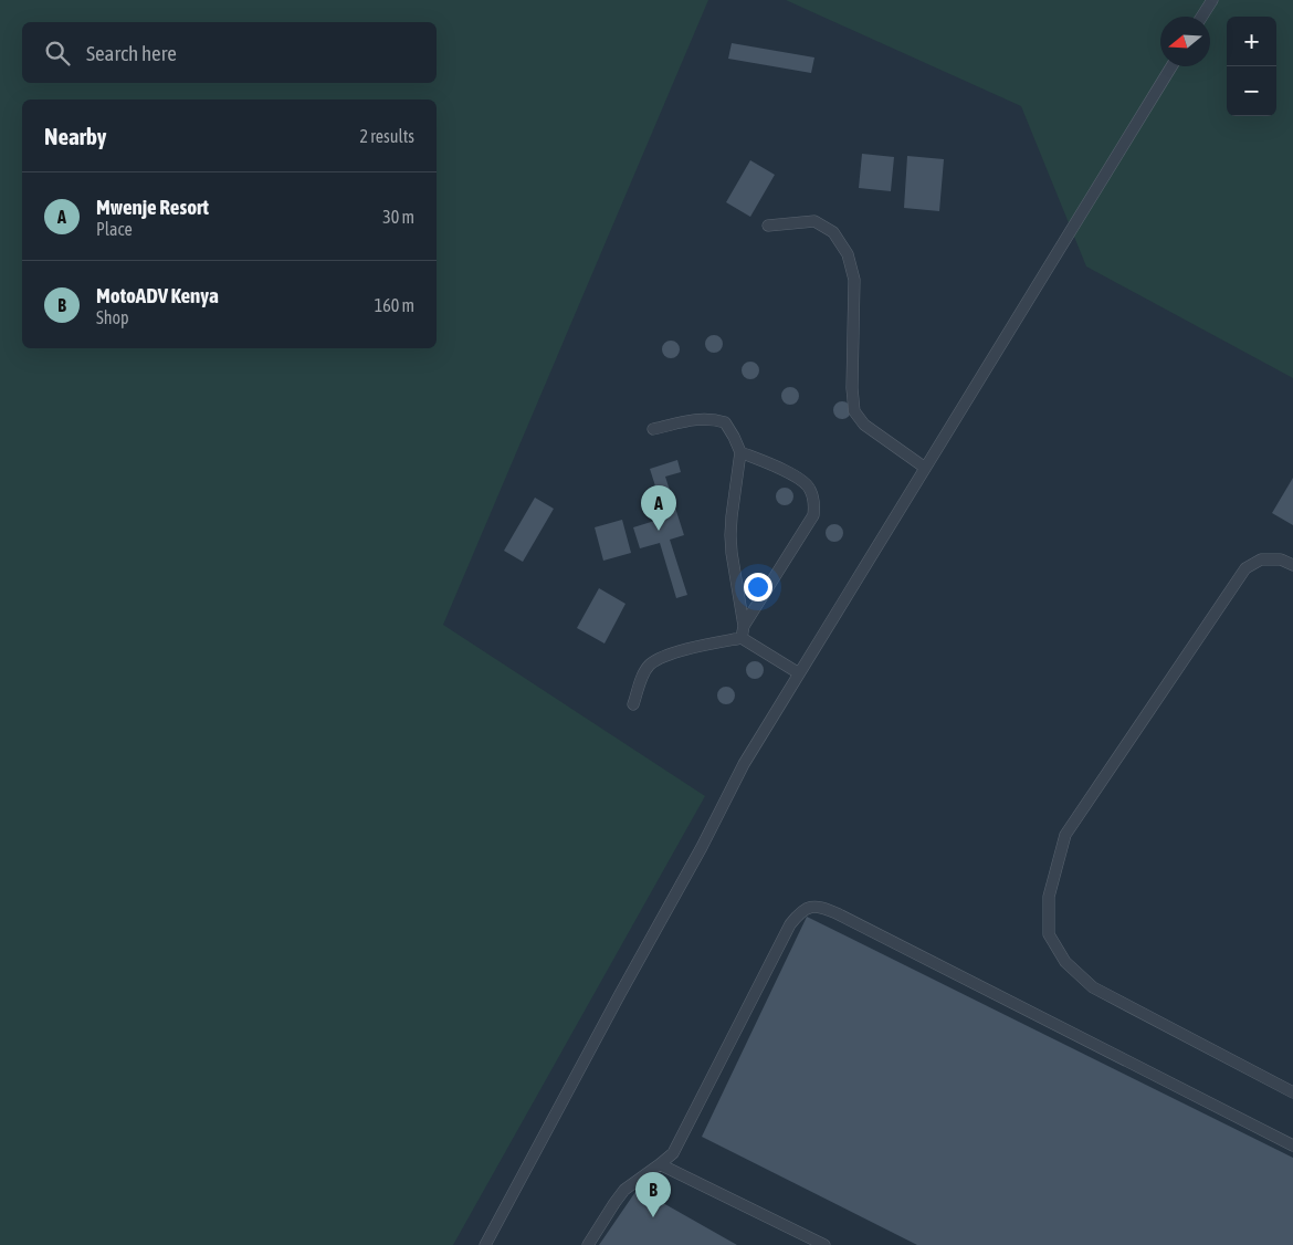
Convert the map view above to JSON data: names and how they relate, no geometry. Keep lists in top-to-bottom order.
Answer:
{
  "north": "left",
  "page": {
    "map_buttons": ["+", "−"],
    "search": "Search here",
    "heading": ["Nearby", "2 results"],
    "list": [
      {
        "mark": "A",
        "name": "Mwenje Resort",
        "note": "Place",
        "value": "30 m"
      },
      {
        "mark": "B",
        "name": "MotoADV Kenya",
        "note": "Shop",
        "value": "160 m"
      }
    ],
    "pins": ["A", "B"]
  }
}
